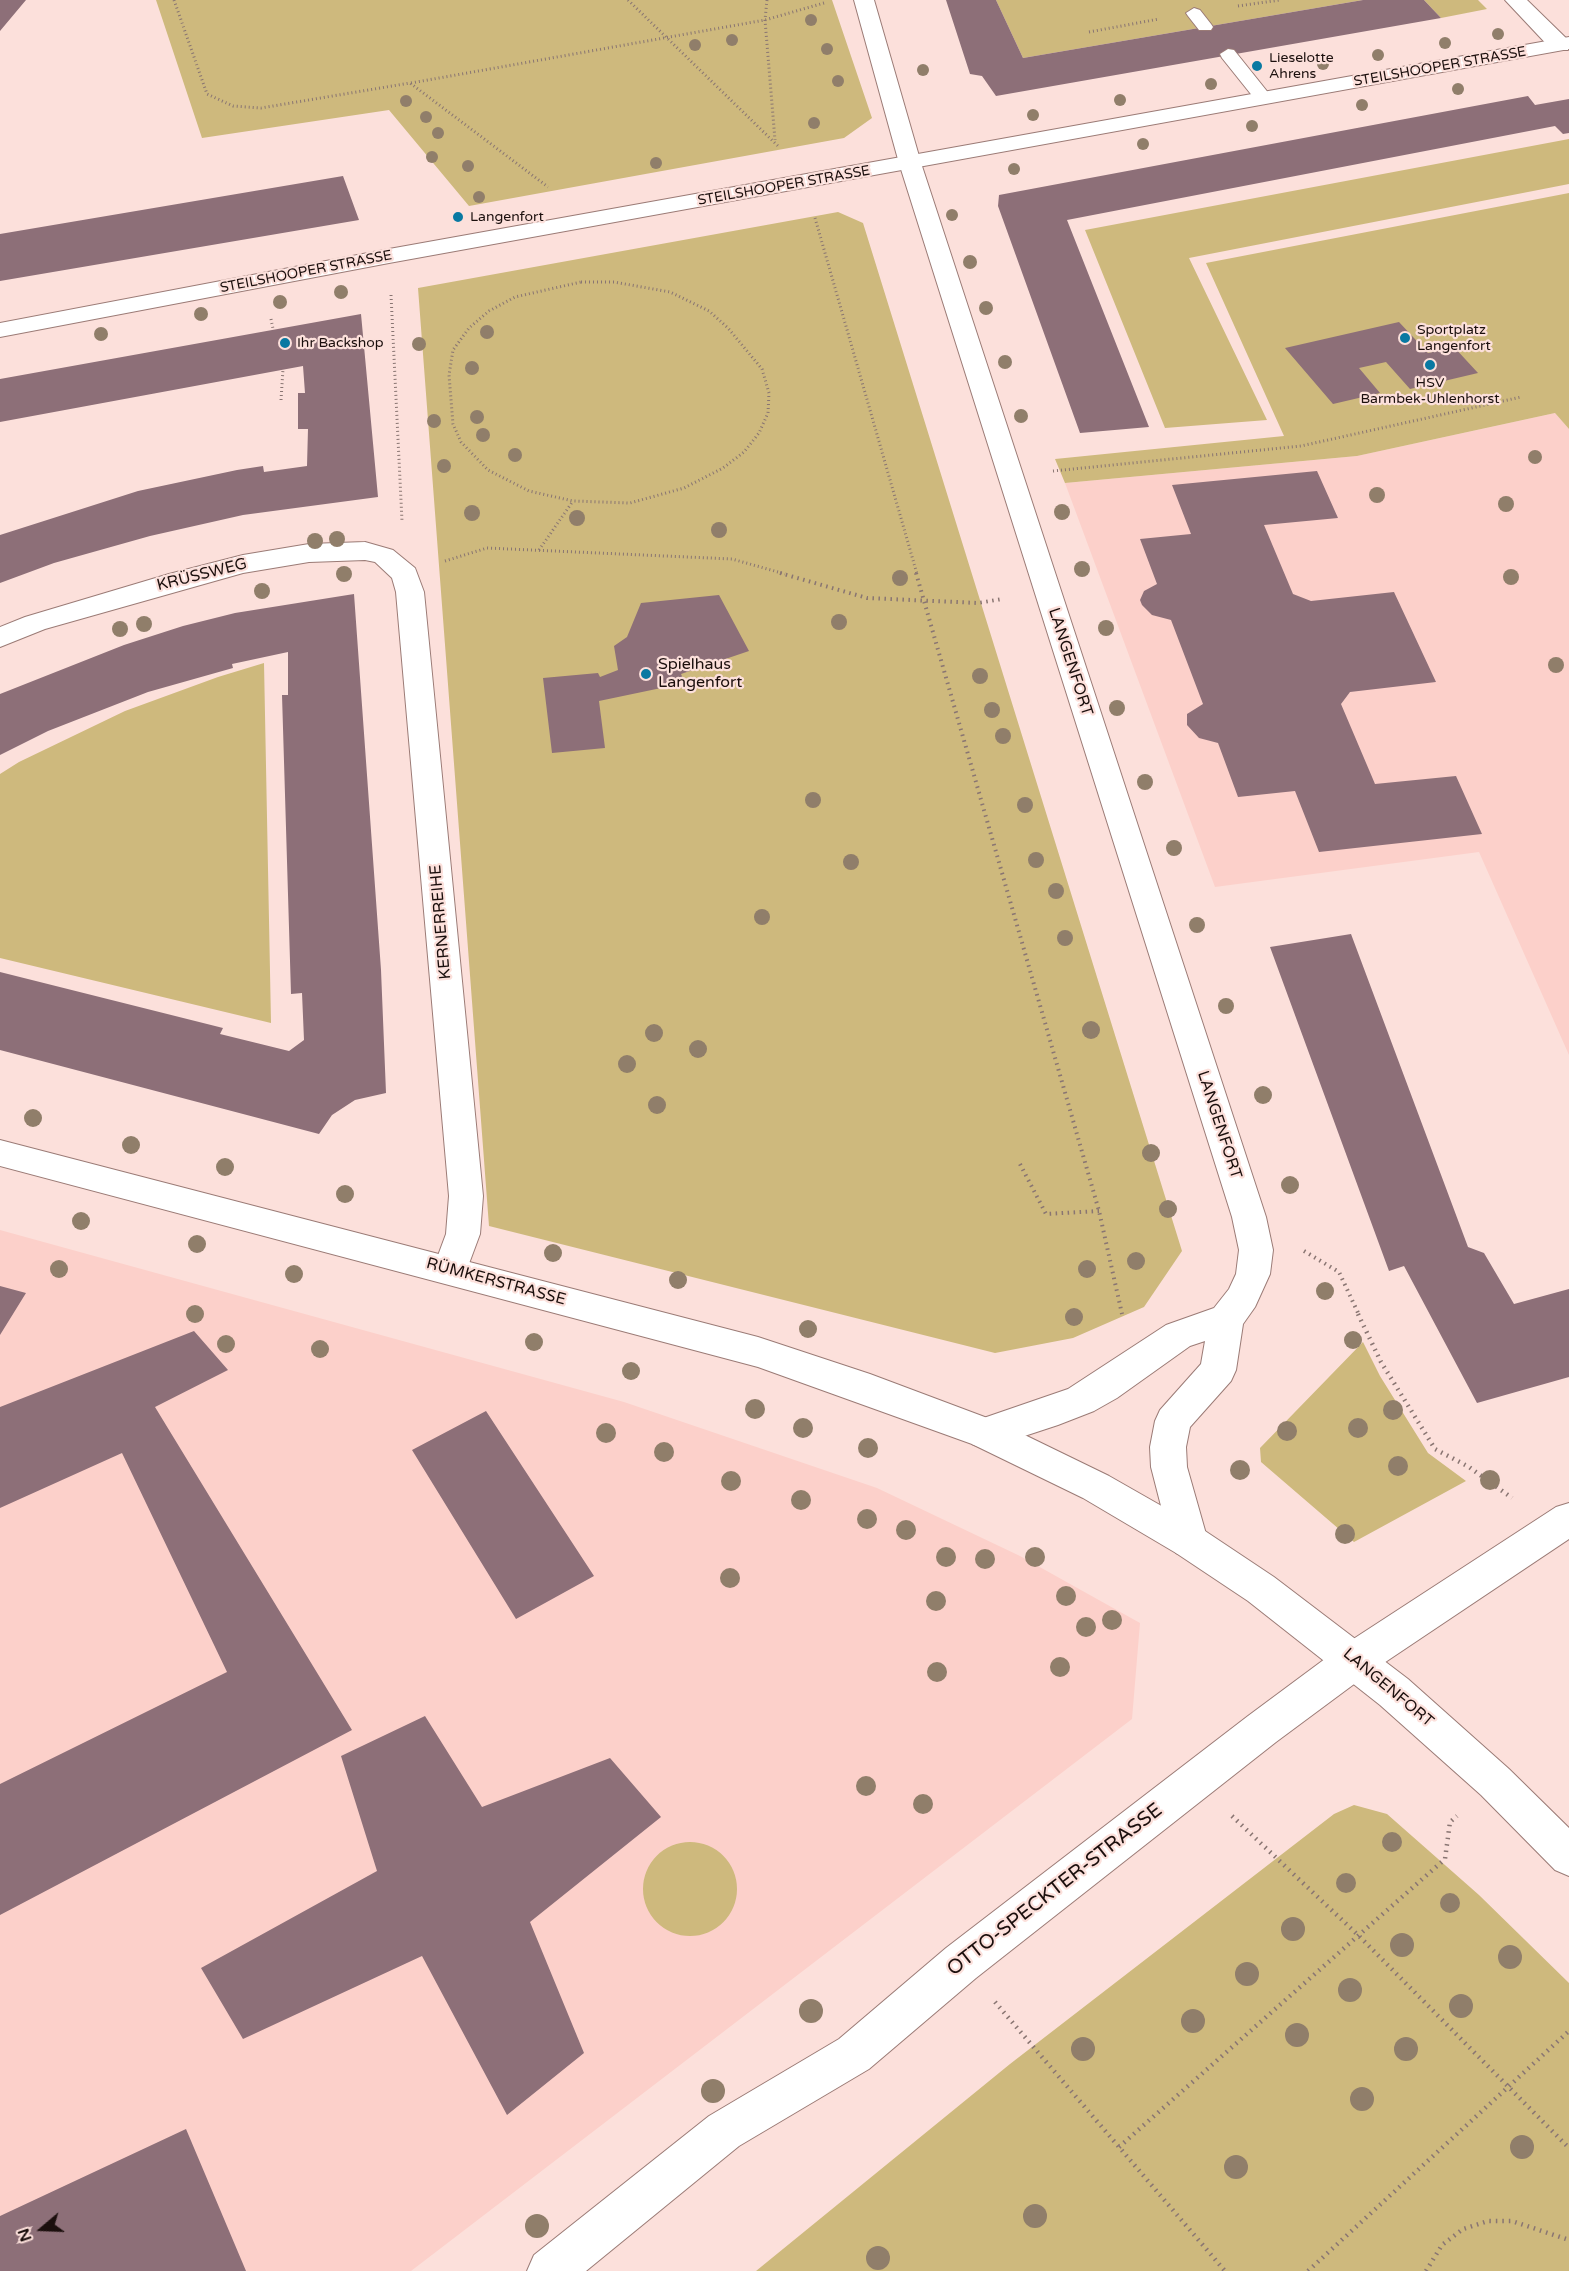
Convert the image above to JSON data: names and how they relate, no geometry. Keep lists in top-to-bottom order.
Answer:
{
  "streets": {
    "street": [
      "STEILSHOOPER STRASSE",
      "KRÜSSWEG",
      "LANGENFORT",
      "KERNERREIHE",
      "RÜMKERSTRASSE",
      "OTTO-SPECKTER-STRASSE"
    ]
  },
  "crossings": [
    ["STEILSHOOPER STRASSE", "LANGENFORT"],
    ["KRÜSSWEG", "KERNERREIHE"],
    ["LANGENFORT", "RÜMKERSTRASSE"],
    ["LANGENFORT", "OTTO-SPECKTER-STRASSE"],
    ["KERNERREIHE", "RÜMKERSTRASSE"]
  ],
  "places": [
    "Lieselotte Ahrens",
    "Langenfort",
    "Sportplatz Langenfort",
    "Ihr Backshop",
    "HSV Barmbek-Uhlenhorst",
    "Spielhaus Langenfort"
  ],
  "north": "left"
}
